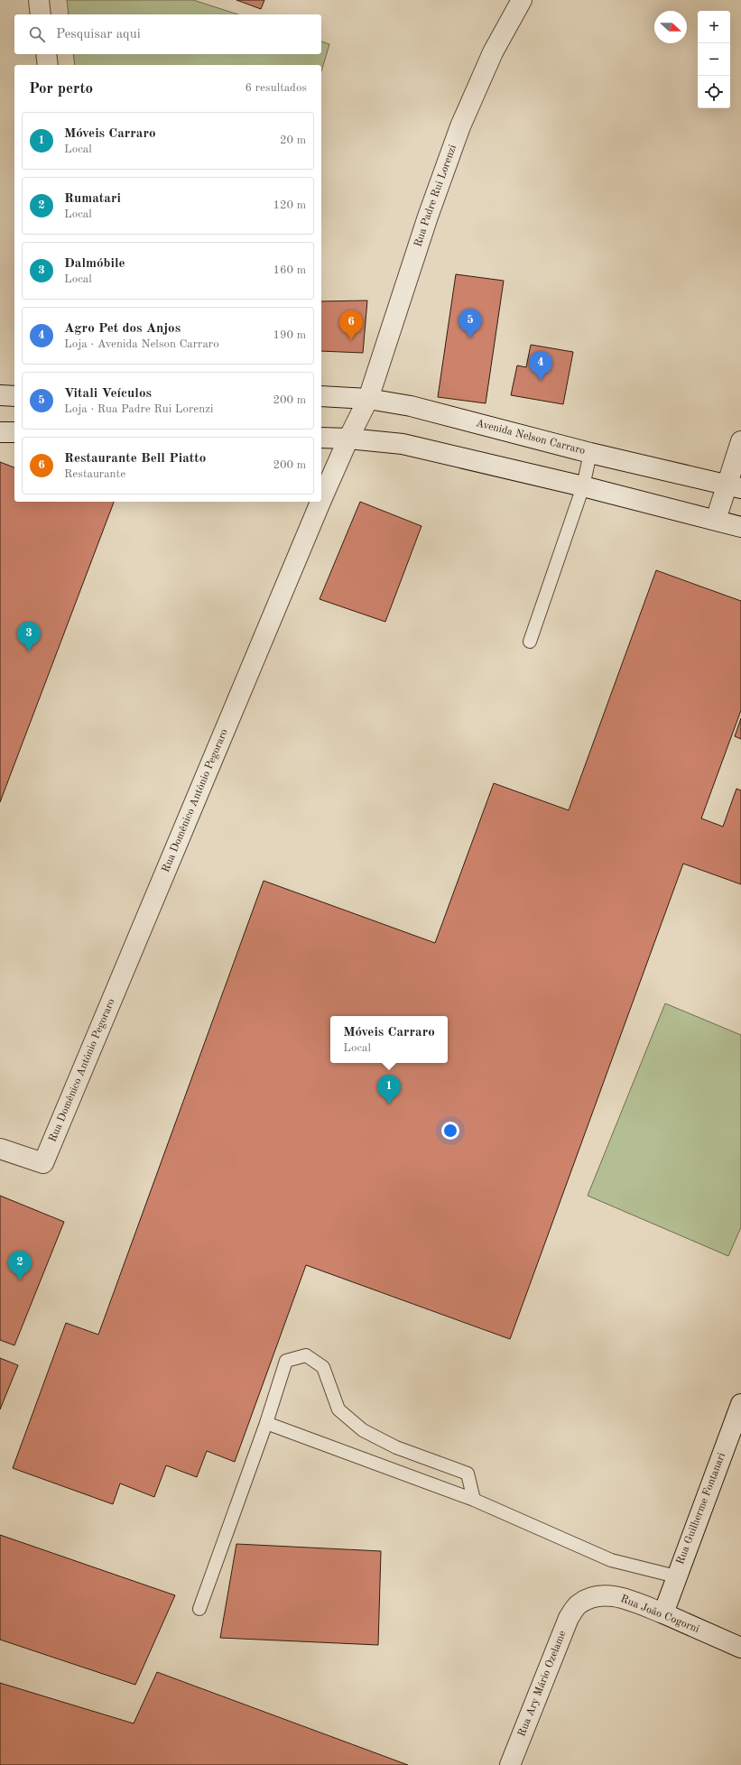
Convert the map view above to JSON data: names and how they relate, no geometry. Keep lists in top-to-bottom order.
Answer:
{
  "streets": {
    "street": [
      "Rua Padre Rui Lorenzi",
      "Avenida Nelson Carraro",
      "Rua Domênico Antônio Pegoraro",
      "Rua Guilherme Fontanari",
      "Rua João Cogorni",
      "Rua Ary Mário Ozelame"
    ]
  },
  "crossings": [
    ["Rua Padre Rui Lorenzi", "Avenida Nelson Carraro"],
    ["Rua Padre Rui Lorenzi", "Rua Domênico Antônio Pegoraro"],
    ["Rua Guilherme Fontanari", "Rua João Cogorni"],
    ["Rua João Cogorni", "Rua Ary Mário Ozelame"]
  ],
  "north": "right",
  "page": {
    "map_buttons": ["+", "−"],
    "search": "Pesquisar aqui",
    "heading": ["Por perto", "6 resultados"],
    "list": [
      {
        "mark": "1",
        "name": "Móveis Carraro",
        "note": "Local",
        "value": "20 m"
      },
      {
        "mark": "2",
        "name": "Rumatari",
        "note": "Local",
        "value": "120 m"
      },
      {
        "mark": "3",
        "name": "Dalmóbile",
        "note": "Local",
        "value": "160 m"
      },
      {
        "mark": "4",
        "name": "Agro Pet dos Anjos",
        "note": "Loja · Avenida Nelson Carraro",
        "value": "190 m"
      },
      {
        "mark": "5",
        "name": "Vitali Veículos",
        "note": "Loja · Rua Padre Rui Lorenzi",
        "value": "200 m"
      },
      {
        "mark": "6",
        "name": "Restaurante Bell Piatto",
        "note": "Restaurante",
        "value": "200 m"
      }
    ],
    "pins": [
      "5",
      "6",
      "4",
      "3",
      "1",
      "2"
    ],
    "popup": ["Móveis Carraro", "Local"]
  }
}
